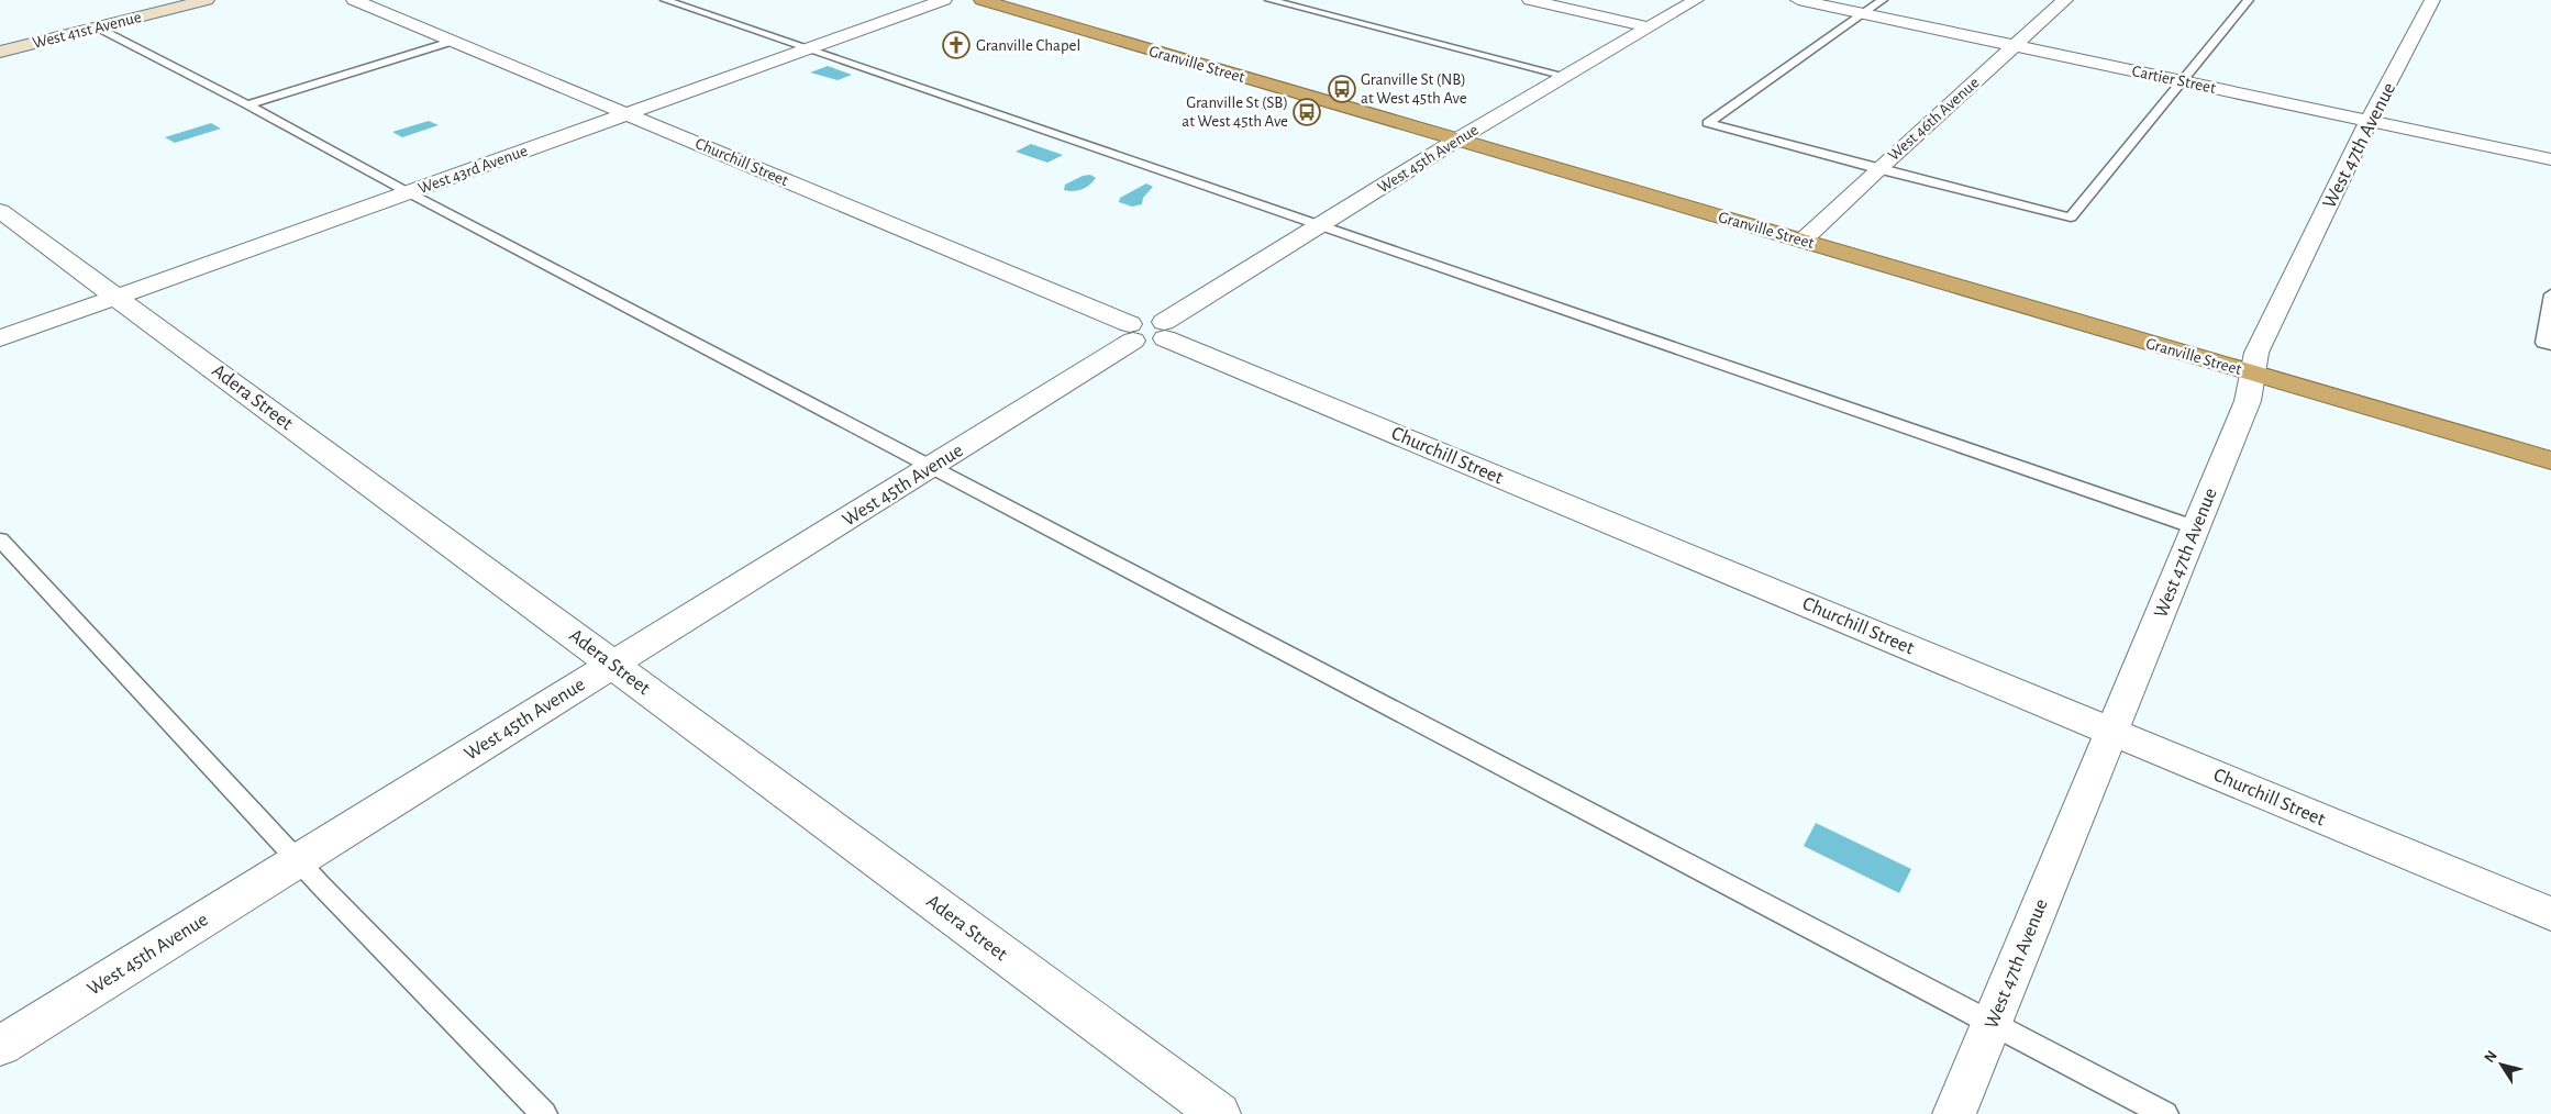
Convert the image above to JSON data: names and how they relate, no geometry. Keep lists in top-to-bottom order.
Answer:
{
  "streets": {
    "highway": ["Granville Street"],
    "main road": ["West 41st Avenue"],
    "street": [
      "Cartier Street",
      "West 46th Avenue",
      "West 47th Avenue",
      "West 45th Avenue",
      "Churchill Street",
      "West 43rd Avenue",
      "Adera Street"
    ]
  },
  "crossings": [
    ["Granville Street", "West 46th Avenue"],
    ["Granville Street", "West 47th Avenue"],
    ["Granville Street", "West 45th Avenue"],
    ["Cartier Street", "West 46th Avenue"],
    ["Cartier Street", "West 47th Avenue"],
    ["West 47th Avenue", "Churchill Street"],
    ["West 45th Avenue", "Churchill Street"],
    ["West 45th Avenue", "Adera Street"],
    ["Churchill Street", "West 43rd Avenue"],
    ["West 43rd Avenue", "Adera Street"]
  ],
  "places": {
    "church": ["Granville Chapel"],
    "bus stop": ["Granville St (NB) at West 45th Ave", "Granville St (SB) at West 45th Ave"]
  },
  "north": "top left"
}
